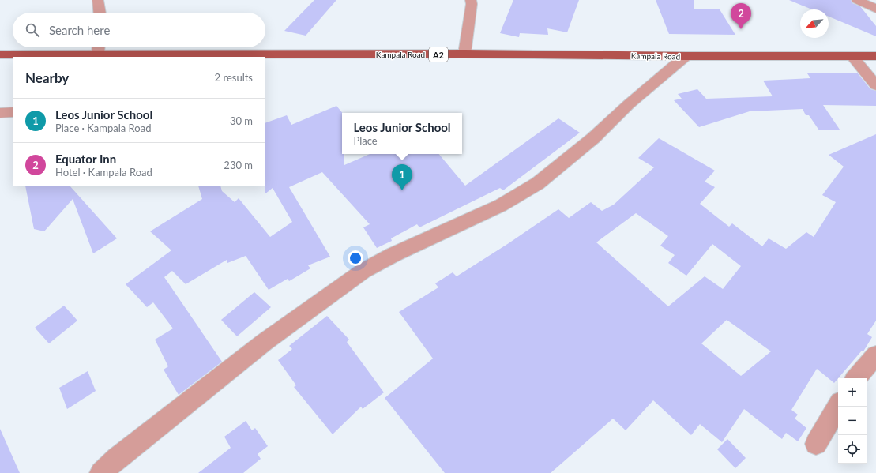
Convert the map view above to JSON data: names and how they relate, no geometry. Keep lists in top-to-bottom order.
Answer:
{
  "streets": {
    "main road": ["Kampala Road", "A2"]
  },
  "north": "bottom left",
  "page": {
    "pins": ["2", "1"],
    "search": "Search here",
    "heading": ["Nearby", "2 results"],
    "list": [
      {
        "mark": "1",
        "name": "Leos Junior School",
        "note": "Place · Kampala Road",
        "value": "30 m"
      },
      {
        "mark": "2",
        "name": "Equator Inn",
        "note": "Hotel · Kampala Road",
        "value": "230 m"
      }
    ],
    "popup": ["Leos Junior School", "Place"],
    "map_buttons": ["+", "−"]
  }
}
